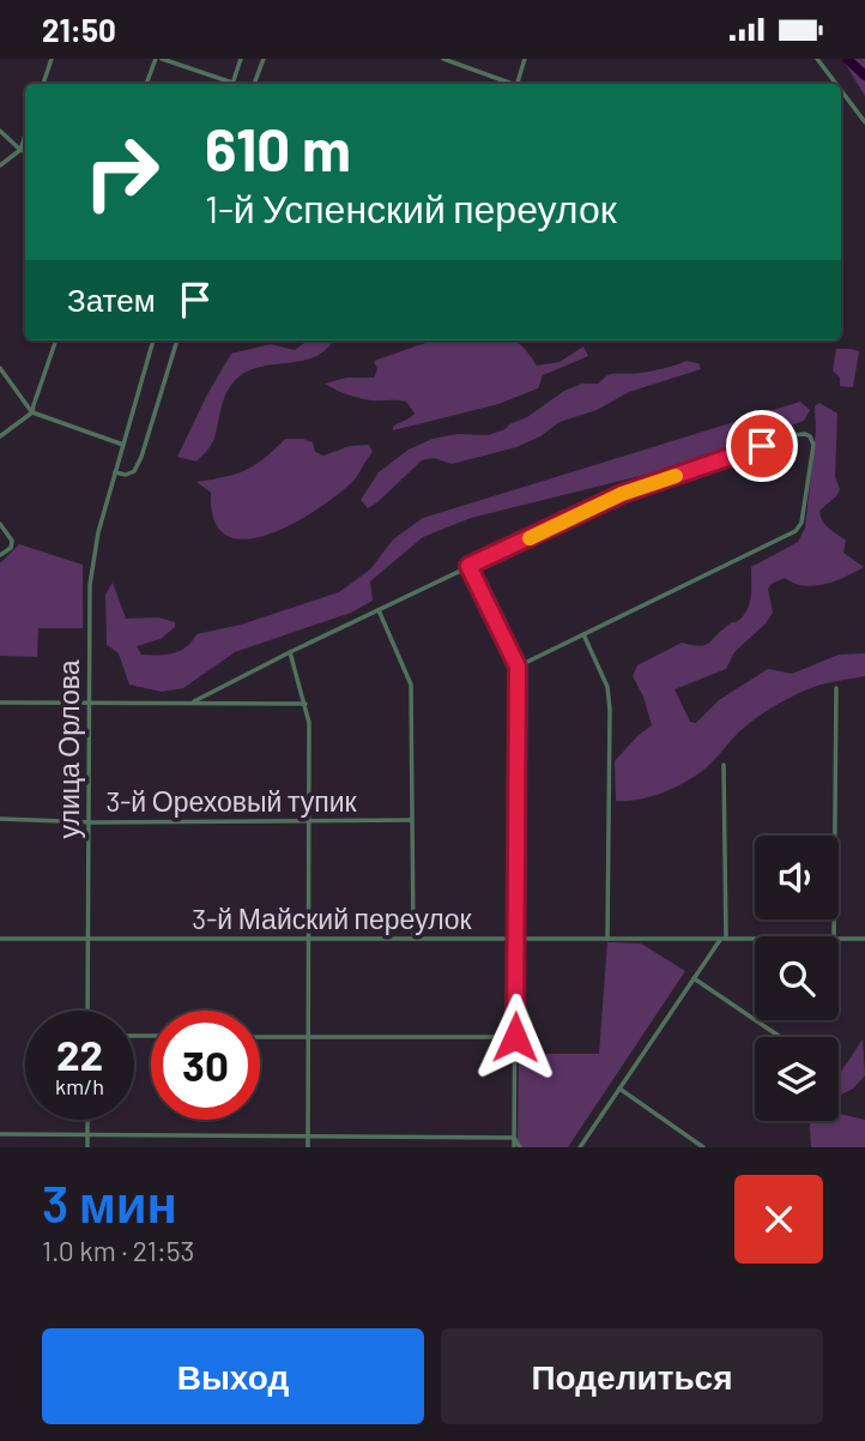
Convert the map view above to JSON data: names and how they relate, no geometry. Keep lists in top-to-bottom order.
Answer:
{
  "streets": {
    "street": ["улица Орлова", "3-й Ореховый тупик", "3-й Майский переулок"]
  },
  "crossings": [
    ["улица Орлова", "3-й Ореховый тупик"],
    ["улица Орлова", "3-й Майский переулок"]
  ],
  "page": {
    "status": "21:50",
    "turn": ["610 m", "1-й Успенский переулок"],
    "then": "Затем",
    "speed": "22 km/h",
    "limit": "30",
    "heading": ["3 мин", "1.0 km · 21:53"],
    "buttons": ["Выход", "Поделиться"]
  }
}
